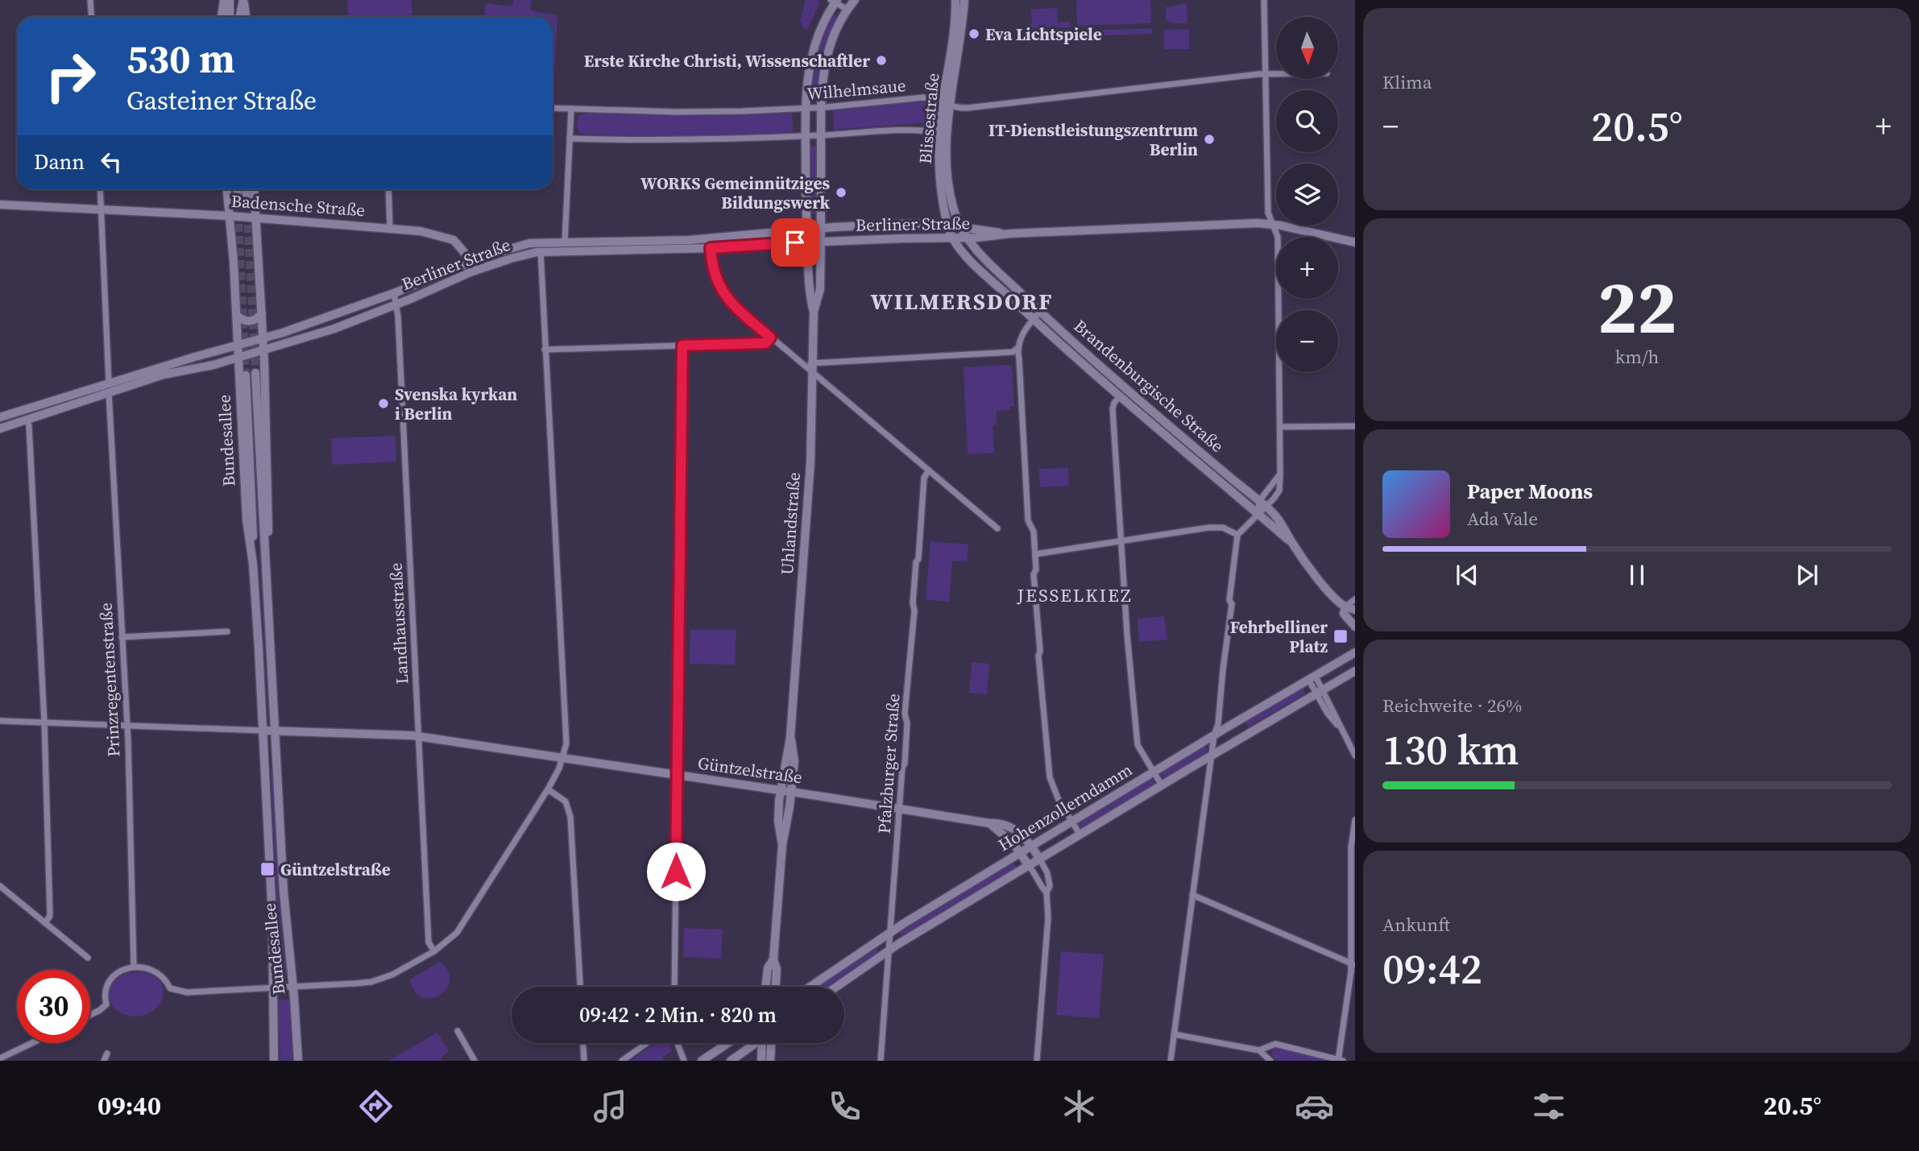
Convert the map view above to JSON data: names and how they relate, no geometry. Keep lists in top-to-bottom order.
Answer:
{
  "streets": {
    "main road": [
      "Blissestraße",
      "Badensche Straße",
      "Berliner Straße",
      "Brandenburgische Straße",
      "Bundesallee",
      "Uhlandstraße",
      "Güntzelstraße",
      "Hohenzollerndamm"
    ],
    "street": [
      "Wilhelmsaue",
      "Landhausstraße",
      "Prinzregentenstraße",
      "Pfalzburger Straße"
    ]
  },
  "crossings": [
    ["Wilhelmsaue", "Blissestraße"],
    ["Wilhelmsaue", "Uhlandstraße"],
    ["Blissestraße", "Berliner Straße"],
    ["Blissestraße", "Brandenburgische Straße"],
    ["Badensche Straße", "Berliner Straße"],
    ["Badensche Straße", "Bundesallee"],
    ["Badensche Straße", "Prinzregentenstraße"],
    ["Berliner Straße", "Brandenburgische Straße"],
    ["Berliner Straße", "Bundesallee"],
    ["Berliner Straße", "Uhlandstraße"],
    ["Berliner Straße", "Landhausstraße"],
    ["Berliner Straße", "Prinzregentenstraße"],
    ["Bundesallee", "Güntzelstraße"],
    ["Uhlandstraße", "Güntzelstraße"],
    ["Landhausstraße", "Güntzelstraße"],
    ["Prinzregentenstraße", "Güntzelstraße"],
    ["Pfalzburger Straße", "Güntzelstraße"],
    ["Pfalzburger Straße", "Hohenzollerndamm"],
    ["Güntzelstraße", "Hohenzollerndamm"]
  ],
  "districts": ["WILMERSDORF", "JESSELKIEZ"],
  "places": {
    "other": [
      "Eva Lichtspiele",
      "Erste Kirche Christi, Wissenschaftler",
      "IT-Dienstleistungszentrum Berlin",
      "WORKS Gemeinnütziges Bildungswerk",
      "Svenska kyrkan i Berlin"
    ],
    "transit": ["Fehrbelliner Platz", "Güntzelstraße"]
  },
  "north": "bottom",
  "page": {
    "tile": [
      "Klima",
      ["22", "km/h"],
      ["Reichweite · 26%", "130 km"],
      ["Ankunft", "09:42"]
    ],
    "map_buttons": ["+", "−"],
    "turn": ["530 m", "Gasteiner Straße"],
    "heat": ["−", "20.5°", "+"],
    "then": "Dann",
    "song": ["Paper Moons", "Ada Vale"],
    "limit": "30",
    "trip": "09:42 · 2 Min. · 820 m",
    "tabs": ["09:40", "20.5°"]
  }
}
